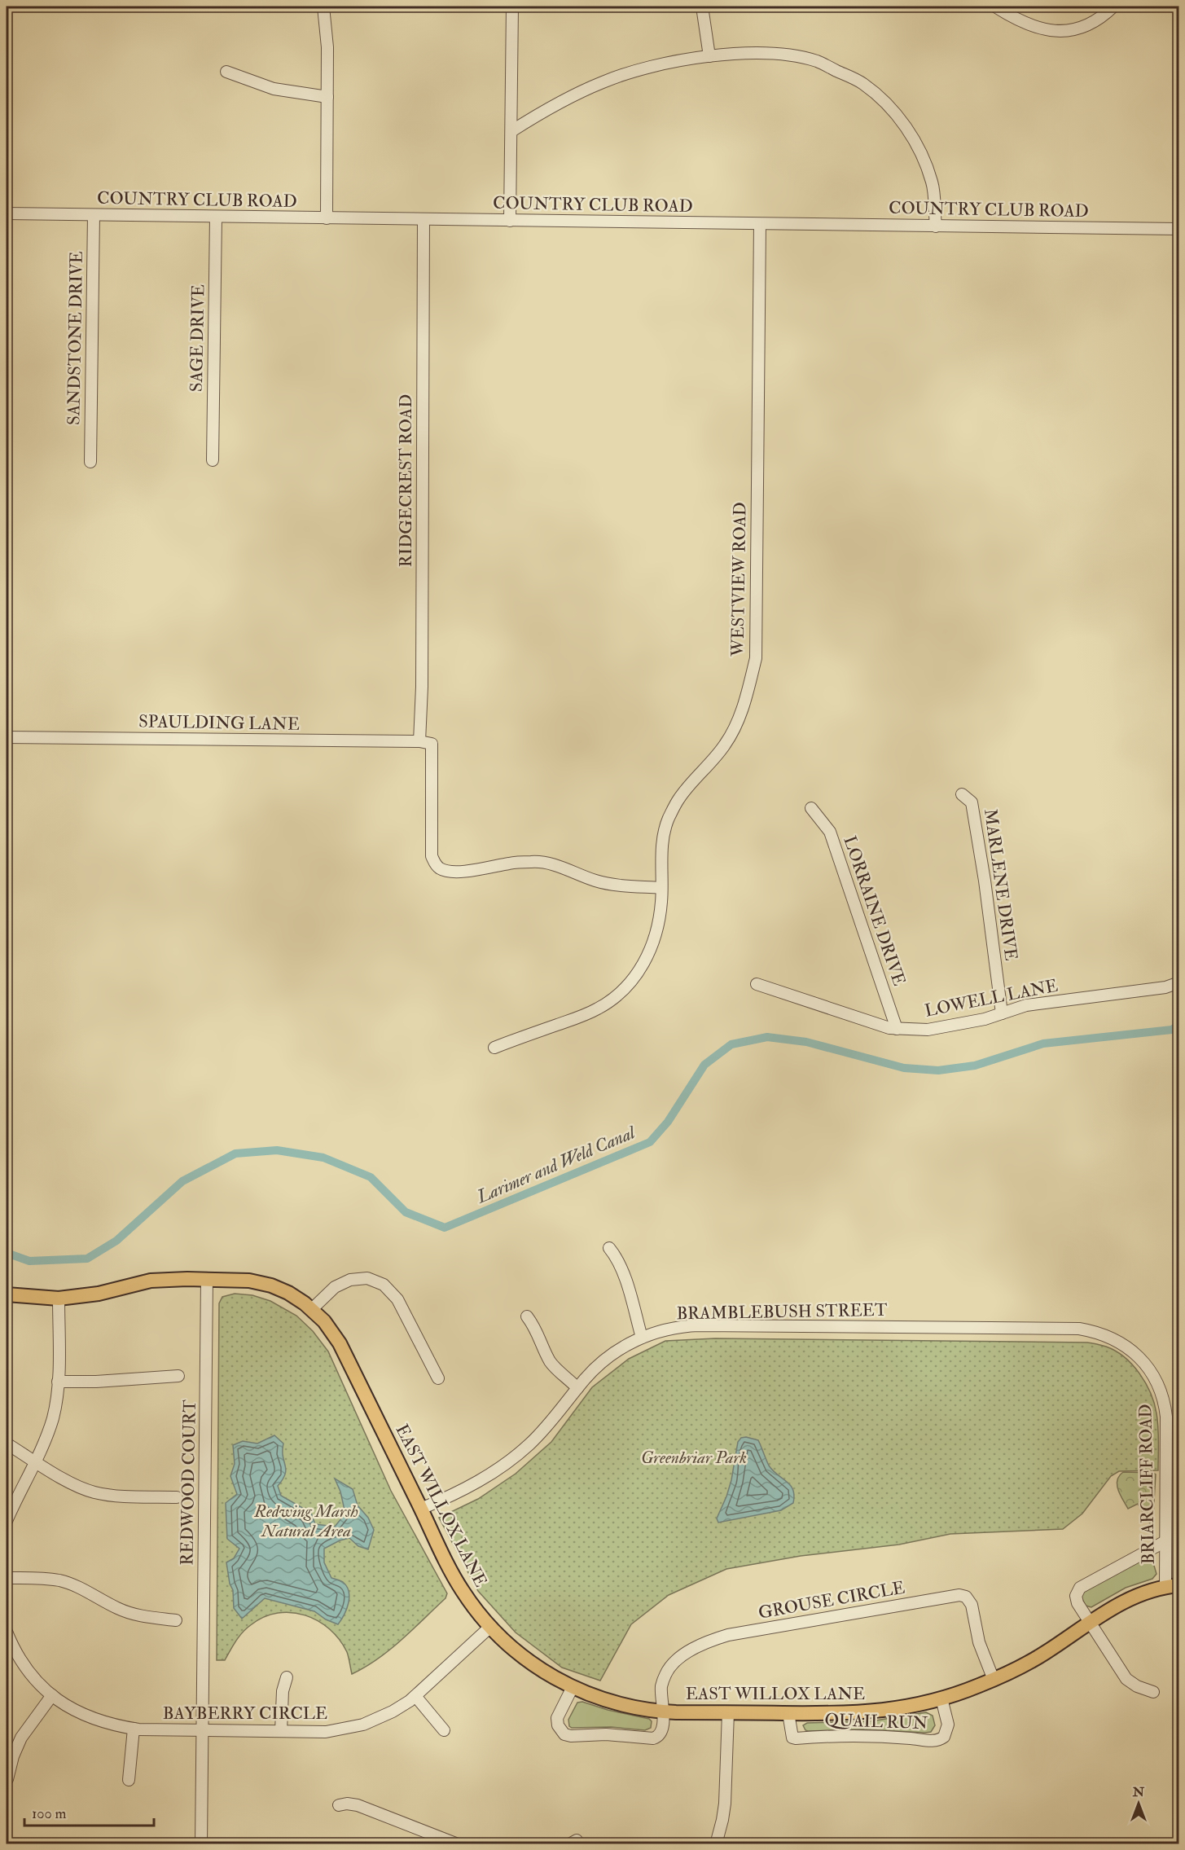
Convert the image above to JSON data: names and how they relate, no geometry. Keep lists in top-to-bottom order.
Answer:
{
  "streets": {
    "main road": ["EAST WILLOX LANE"],
    "street": [
      "COUNTRY CLUB ROAD",
      "SANDSTONE DRIVE",
      "SAGE DRIVE",
      "RIDGECREST ROAD",
      "WESTVIEW ROAD",
      "SPAULDING LANE",
      "MARLENE DRIVE",
      "LORRAINE DRIVE",
      "LOWELL LANE",
      "BRAMBLEBUSH STREET",
      "REDWOOD COURT",
      "BRIARCLIFF ROAD",
      "GROUSE CIRCLE",
      "BAYBERRY CIRCLE",
      "QUAIL RUN"
    ]
  },
  "crossings": [
    ["COUNTRY CLUB ROAD", "SANDSTONE DRIVE"],
    ["COUNTRY CLUB ROAD", "SAGE DRIVE"],
    ["COUNTRY CLUB ROAD", "RIDGECREST ROAD"],
    ["COUNTRY CLUB ROAD", "WESTVIEW ROAD"],
    ["RIDGECREST ROAD", "SPAULDING LANE"],
    ["WESTVIEW ROAD", "SPAULDING LANE"],
    ["MARLENE DRIVE", "LOWELL LANE"],
    ["LORRAINE DRIVE", "LOWELL LANE"],
    ["BRAMBLEBUSH STREET", "BRIARCLIFF ROAD"],
    ["BRAMBLEBUSH STREET", "EAST WILLOX LANE"],
    ["REDWOOD COURT", "EAST WILLOX LANE"],
    ["REDWOOD COURT", "BAYBERRY CIRCLE"],
    ["BRIARCLIFF ROAD", "EAST WILLOX LANE"],
    ["EAST WILLOX LANE", "GROUSE CIRCLE"],
    ["EAST WILLOX LANE", "BAYBERRY CIRCLE"],
    ["EAST WILLOX LANE", "QUAIL RUN"]
  ],
  "water": ["Larimer and Weld Canal"],
  "parks": ["Greenbriar Park", "Redwing Marsh Natural Area"],
  "scale_bar": "100 m",
  "north": "top"
}
